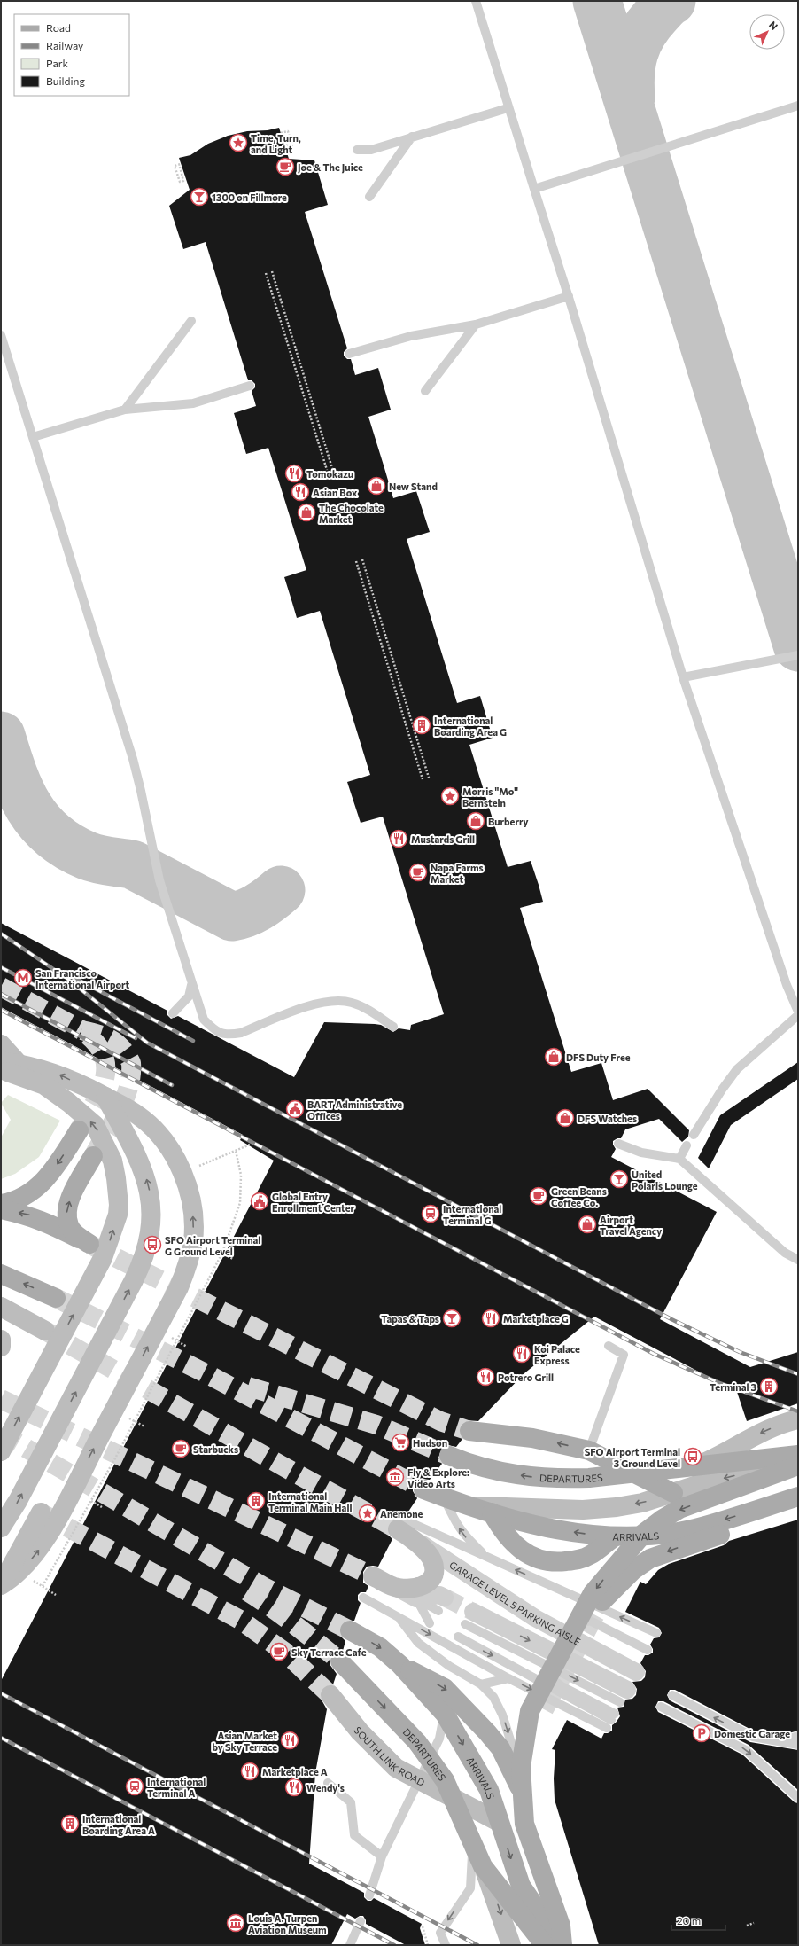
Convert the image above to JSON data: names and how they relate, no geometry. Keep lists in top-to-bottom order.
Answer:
{
  "streets": {
    "main road": ["DEPARTURES", "ARRIVALS", "SOUTH LINK ROAD"],
    "street": ["GARAGE LEVEL 5 PARKING AISLE"]
  },
  "crossings": [
    ["ARRIVALS", "SOUTH LINK ROAD"]
  ],
  "places": {
    "place": ["Time, Turn, and Light", "Morris \"Mo\" Bernstein", "Anemone"],
    "cafe": [
      "Joe & The Juice",
      "Napa Farms Market",
      "Green Beans Coffee Co.",
      "Starbucks",
      "Sky Terrace Cafe"
    ],
    "bar": ["1300 on Fillmore", "United Polaris Lounge", "Tapas & Taps"],
    "restaurant": [
      "Tomokazu",
      "Asian Box",
      "Mustards Grill",
      "Marketplace G",
      "Koi Palace Express",
      "Potrero Grill",
      "Asian Market by Sky Terrace",
      "Marketplace A",
      "Wendy's"
    ],
    "shop": [
      "New Stand",
      "The Chocolate Market",
      "Burberry",
      "DFS Duty Free",
      "DFS Watches",
      "Airport Travel Agency"
    ],
    "building": [
      "International Boarding Area G",
      "Terminal 3",
      "International Terminal Main Hall",
      "International Boarding Area A"
    ],
    "metro station": ["San Francisco International Airport"],
    "public building": ["BART Administrative Offices", "Global Entry Enrollment Center"],
    "station": ["International Terminal G", "International Terminal A"],
    "bus stop": ["SFO Airport Terminal G Ground Level", "SFO Airport Terminal 3 Ground Level"],
    "supermarket": ["Hudson"],
    "museum": ["Fly & Explore: Video Arts", "Louis A. Turpen Aviation Museum"],
    "parking": ["Domestic Garage"]
  },
  "legend": [
    "Road",
    "Railway",
    "Park",
    "Building"
  ],
  "scale_bar": "20 m",
  "north": "top right"
}
